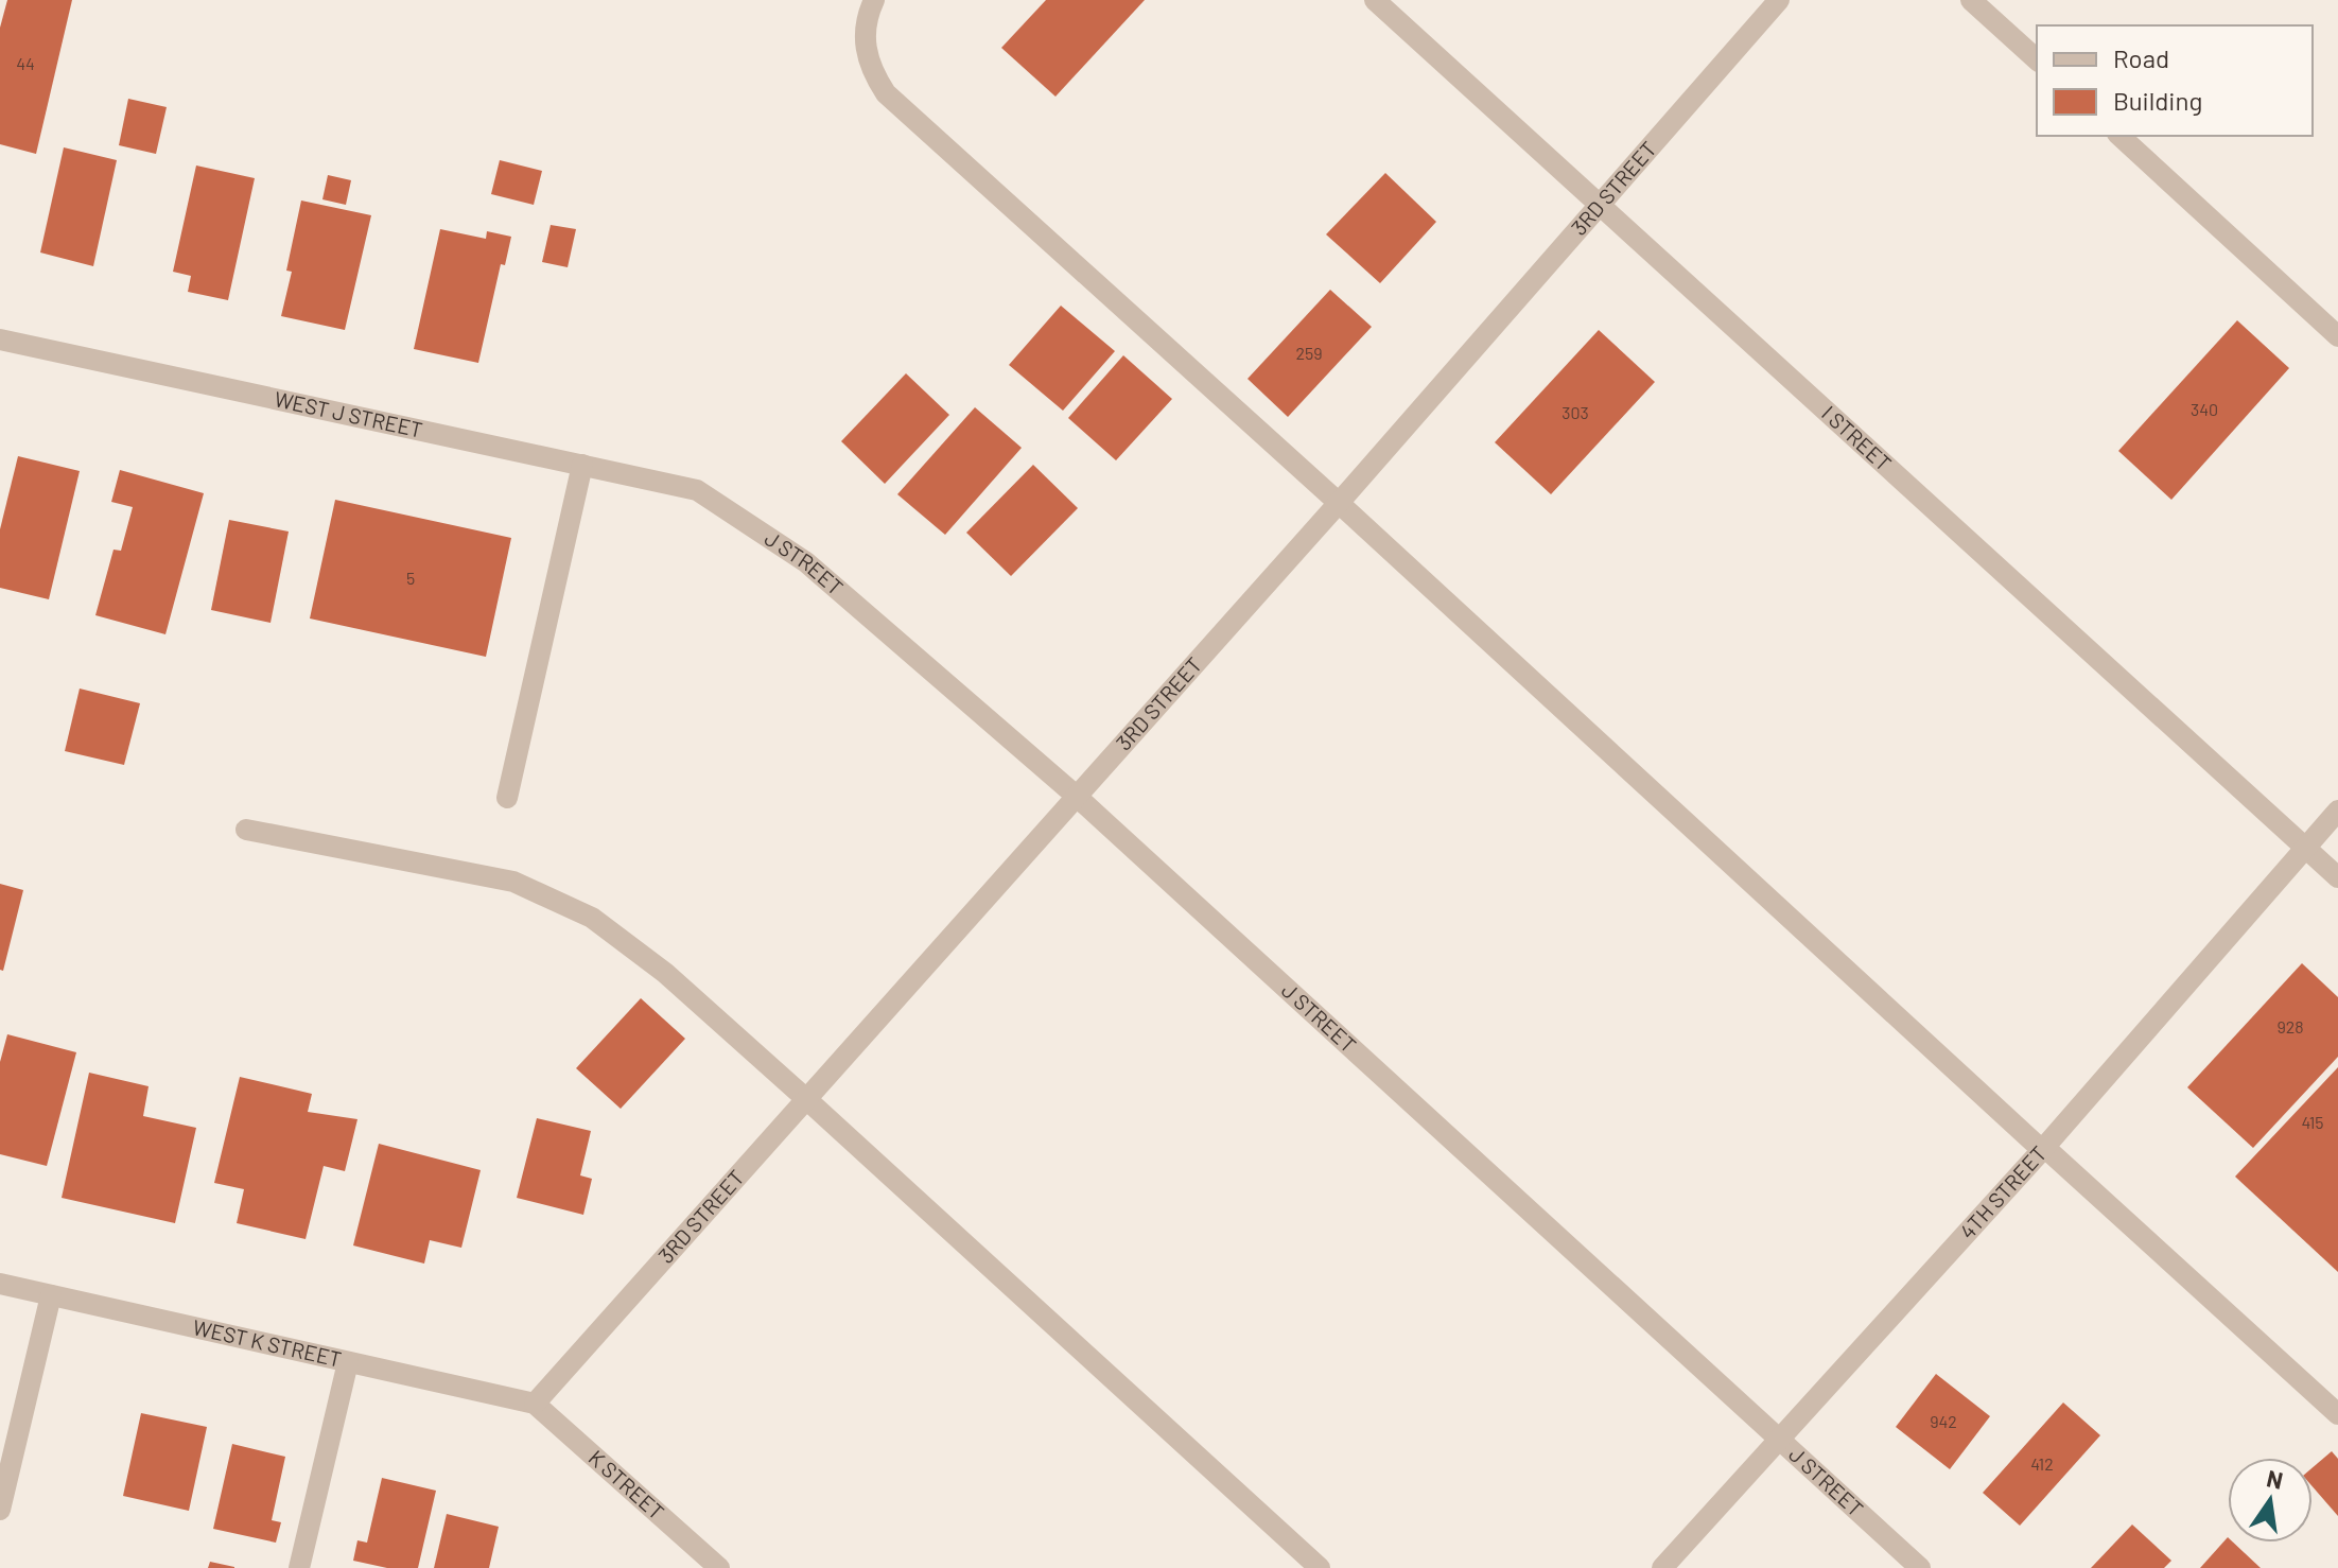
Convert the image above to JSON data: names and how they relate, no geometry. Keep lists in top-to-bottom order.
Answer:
{
  "streets": {
    "street": [
      "3RD STREET",
      "WEST J STREET",
      "I STREET",
      "J STREET",
      "4TH STREET",
      "WEST K STREET",
      "K STREET"
    ]
  },
  "crossings": [
    ["3RD STREET", "I STREET"],
    ["3RD STREET", "J STREET"],
    ["3RD STREET", "WEST K STREET"],
    ["3RD STREET", "K STREET"],
    ["WEST J STREET", "J STREET"],
    ["I STREET", "4TH STREET"],
    ["J STREET", "4TH STREET"],
    ["WEST K STREET", "K STREET"]
  ],
  "house_numbers": [
    "44",
    "259",
    "340",
    "303",
    "5",
    "928",
    "415",
    "942",
    "412"
  ],
  "legend": ["Road", "Building"],
  "north": "top"
}
